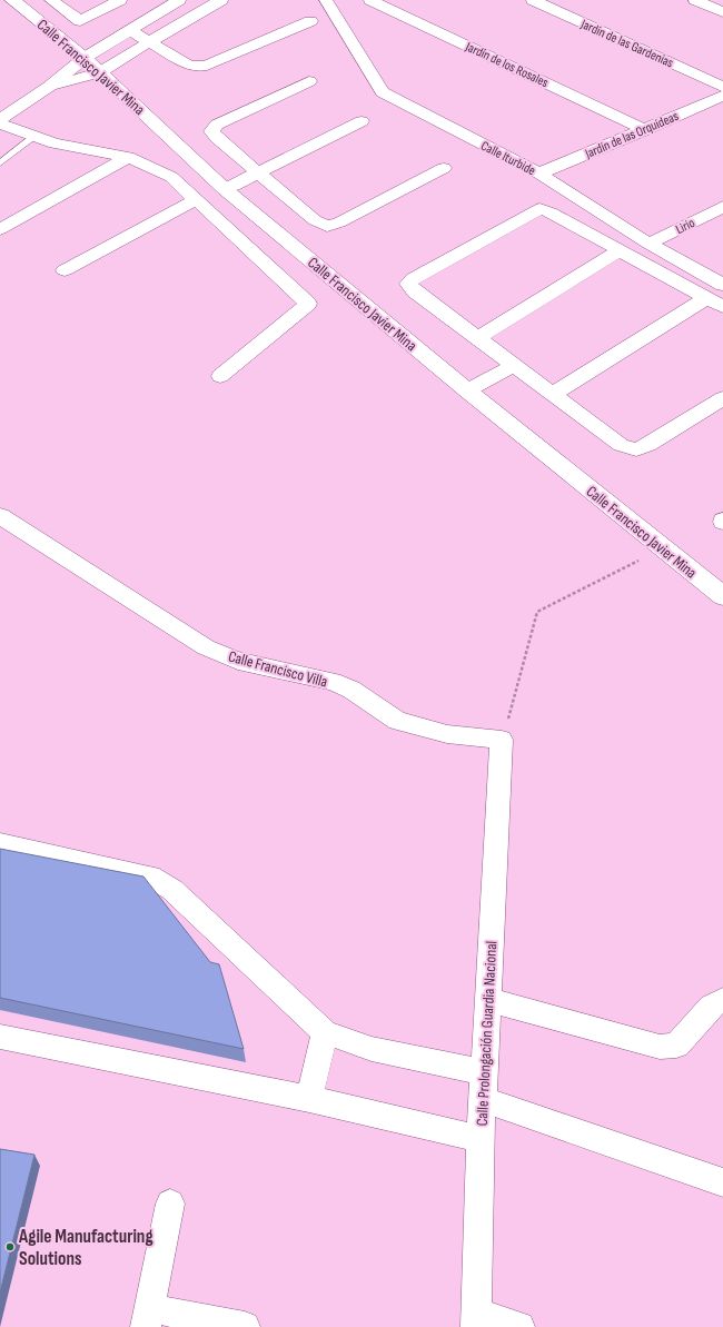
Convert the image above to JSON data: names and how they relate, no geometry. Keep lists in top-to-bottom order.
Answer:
{
  "streets": {
    "street": [
      "Jardín de las Gardenias",
      "Jardín de los Rosales",
      "Calle Francisco Javier Mina",
      "Jardín de las Orquídeas",
      "Calle Iturbide",
      "Lirio",
      "Calle Francisco Villa",
      "Calle Prolongación Guardia Nacional"
    ]
  },
  "crossings": [
    ["Jardín de los Rosales", "Jardín de las Orquídeas"],
    ["Jardín de las Orquídeas", "Calle Iturbide"],
    ["Calle Iturbide", "Lirio"],
    ["Calle Francisco Villa", "Calle Prolongación Guardia Nacional"]
  ],
  "places": ["Agile Manufacturing Solutions"]
}
